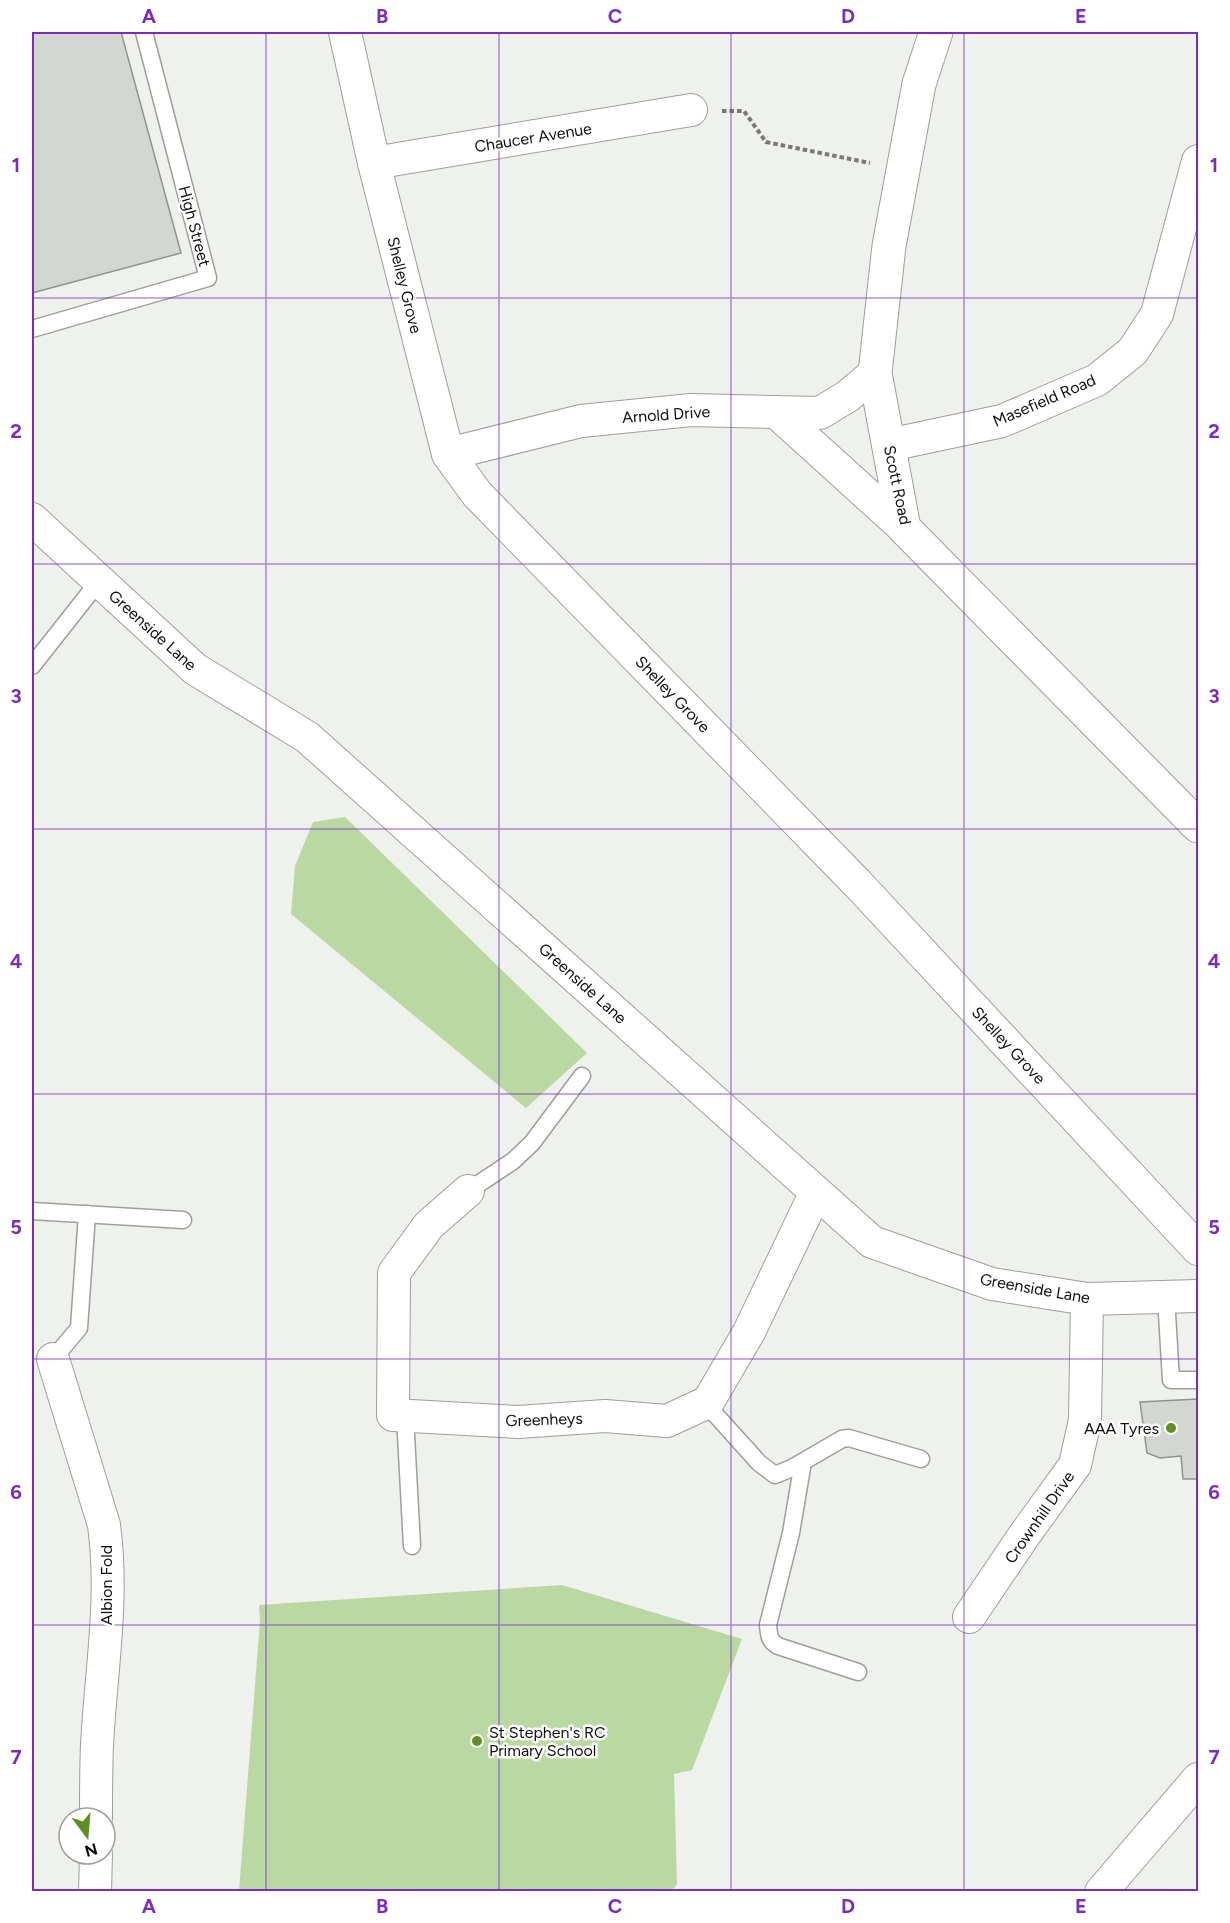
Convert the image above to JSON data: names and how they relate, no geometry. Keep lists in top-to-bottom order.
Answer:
{
  "streets": {
    "street": [
      "Chaucer Avenue",
      "Shelley Grove",
      "Masefield Road",
      "Arnold Drive",
      "Scott Road",
      "Greenside Lane",
      "Greenheys",
      "Crownhill Drive",
      "Albion Fold"
    ],
    "lane": ["High Street"]
  },
  "crossings": [
    ["Chaucer Avenue", "Shelley Grove"],
    ["Shelley Grove", "Arnold Drive"],
    ["Masefield Road", "Scott Road"],
    ["Arnold Drive", "Scott Road"],
    ["Greenside Lane", "Crownhill Drive"]
  ],
  "places": ["AAA Tyres", "St Stephen's RC Primary School"],
  "north": "bottom",
  "grid": {
    "columns": [
      "A",
      "B",
      "C",
      "D",
      "E"
    ],
    "rows": [
      "1",
      "2",
      "3",
      "4",
      "5",
      "6",
      "7"
    ]
  }
}
